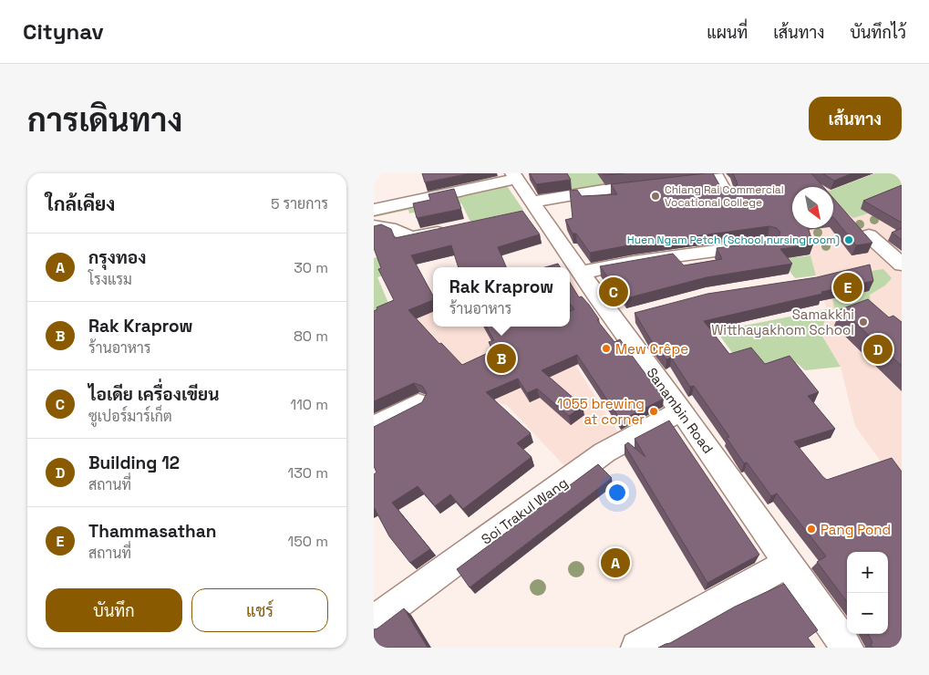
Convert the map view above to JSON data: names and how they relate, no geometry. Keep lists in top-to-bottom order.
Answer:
{
  "streets": {
    "street": ["Sanambin Road", "Soi Trakul Wang"]
  },
  "crossings": [
    ["Sanambin Road", "Soi Trakul Wang"]
  ],
  "places": [
    "Chiang Rai Commercial Vocational College",
    "Huen Ngam Petch (School nursing room)",
    "Samakkhi Witthayakhom School",
    "Mew Crêpe",
    "1055 brewing at corner",
    "Pang Pond"
  ],
  "north": "bottom right",
  "page": {
    "header": "Citynav",
    "nav": ["แผนที่", "เส้นทาง", "บันทึกไว้"],
    "buttons": [
      "เส้นทาง",
      ["บันทึก", "แชร์"]
    ],
    "title": "การเดินทาง",
    "heading": ["ใกล้เคียง", "5 รายการ"],
    "list": [
      {
        "mark": "A",
        "name": "กรุงทอง",
        "note": "โรงแรม",
        "value": "30 m"
      },
      {
        "mark": "B",
        "name": "Rak Kraprow",
        "note": "ร้านอาหาร",
        "value": "80 m"
      },
      {
        "mark": "C",
        "name": "ไอเดีย เครื่องเขียน",
        "note": "ซูเปอร์มาร์เก็ต",
        "value": "110 m"
      },
      {
        "mark": "D",
        "name": "Building 12",
        "note": "สถานที่",
        "value": "130 m"
      },
      {
        "mark": "E",
        "name": "Thammasathan",
        "note": "สถานที่",
        "value": "150 m"
      }
    ],
    "popup": ["Rak Kraprow", "ร้านอาหาร"],
    "pins": [
      "E",
      "C",
      "D",
      "B",
      "A"
    ],
    "map_buttons": ["+", "−"]
  }
}
